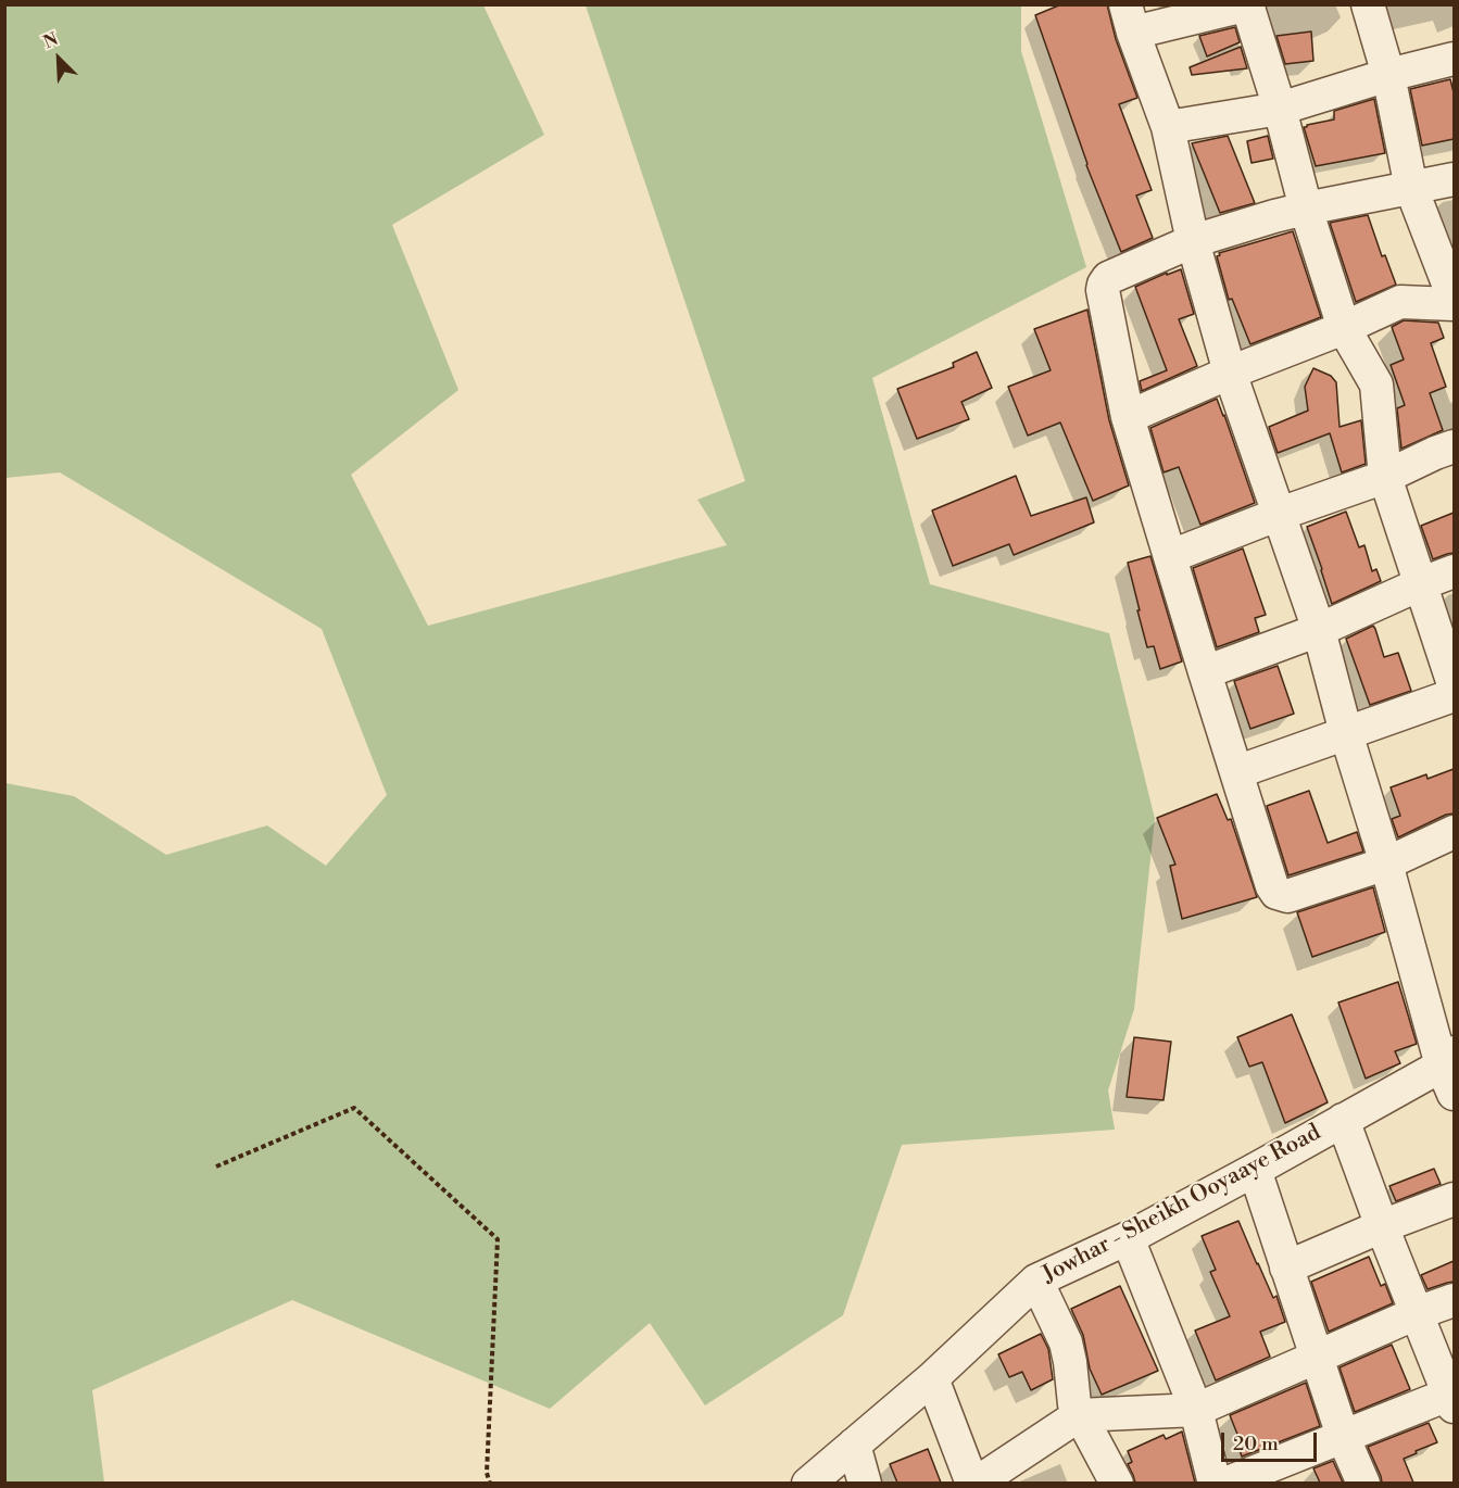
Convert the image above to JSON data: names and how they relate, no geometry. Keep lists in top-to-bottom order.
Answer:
{
  "streets": {
    "street": ["Jowhar - Sheikh Ooyaaye Road"]
  },
  "scale_bar": "20 m",
  "north": "top left"
}
